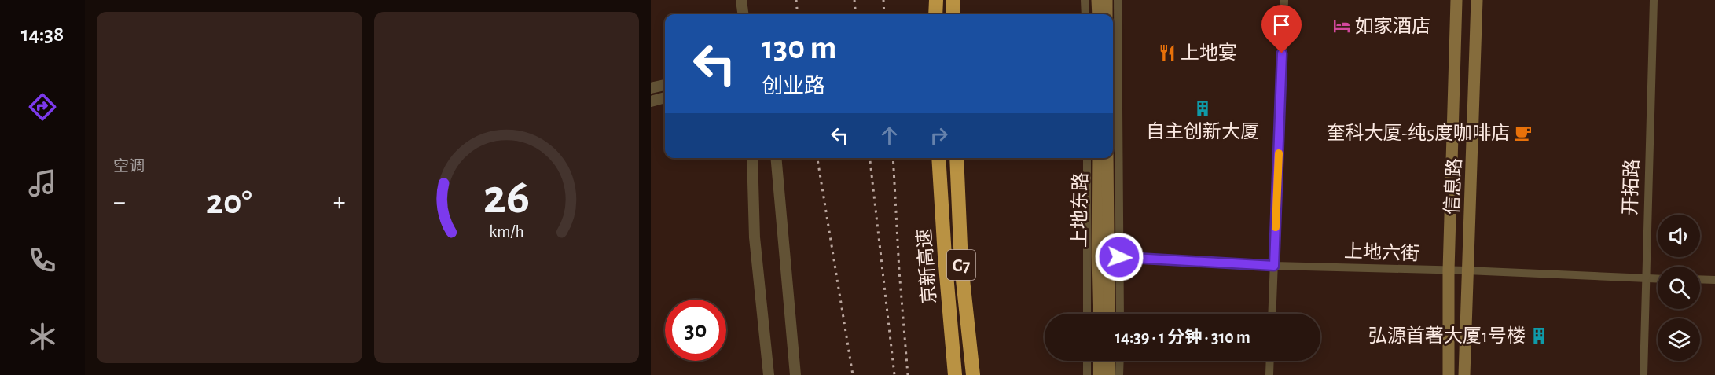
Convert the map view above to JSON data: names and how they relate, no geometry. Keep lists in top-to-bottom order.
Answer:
{
  "streets": {
    "highway": ["G7", "京新高速"],
    "main road": ["信息路", "上地东路"],
    "street": ["开拓路", "上地六街"]
  },
  "crossings": [
    ["信息路", "上地六街"],
    ["开拓路", "上地六街"],
    ["上地东路", "上地六街"]
  ],
  "places": {
    "hotel": ["如家酒店"],
    "restaurant": ["上地宴"],
    "building": ["自主创新大厦", "弘源首著大厦1号楼"],
    "cafe": ["奎科大厦-纯5度咖啡店"]
  },
  "page": {
    "tabs": "14:38",
    "tile": "空调",
    "turn": ["130 m", "创业路"],
    "heat": ["−", "20°", "+"],
    "limit": "30",
    "trip": "14:39 · 1 分钟 · 310 m",
    "gauge": ["26", "km/h"]
  }
}
